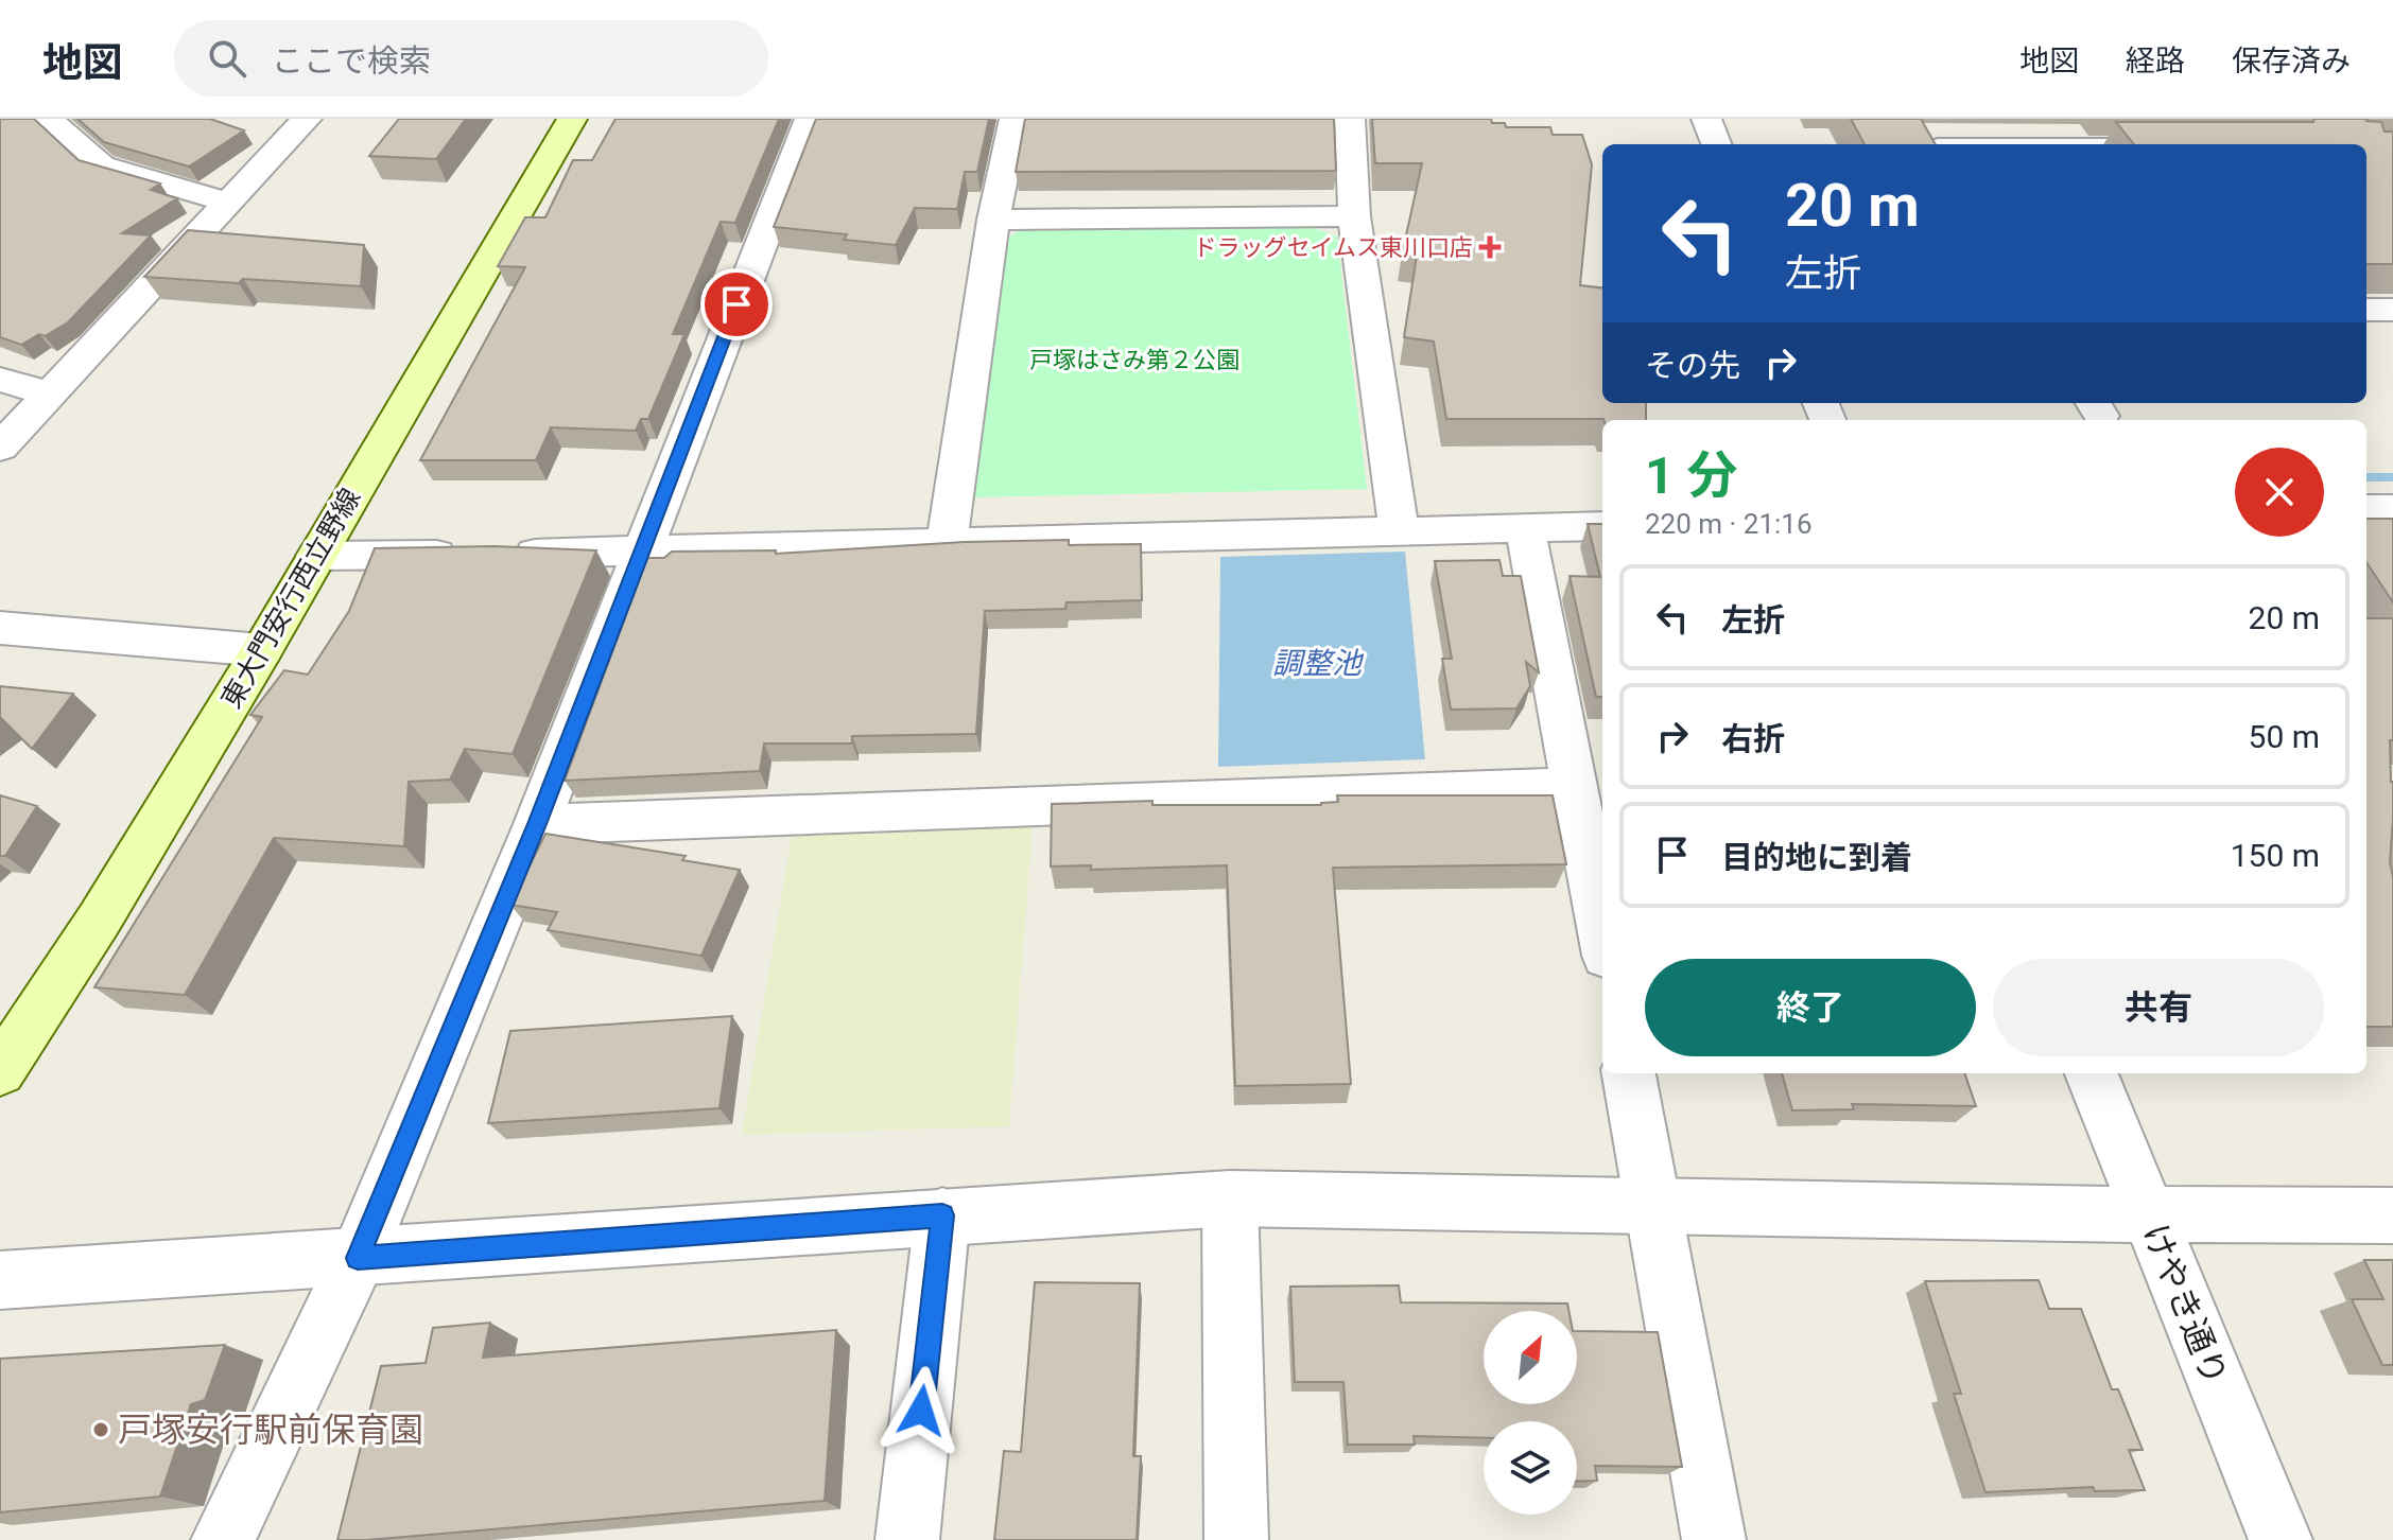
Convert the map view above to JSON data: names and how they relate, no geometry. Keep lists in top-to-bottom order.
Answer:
{
  "streets": {
    "main road": ["東大門安行西立野線"],
    "street": ["けやき通り"]
  },
  "water": ["調整池"],
  "parks": ["戸塚はさみ第２公園"],
  "places": {
    "health": ["ドラッグセイムス東川口店"],
    "other": ["戸塚安行駅前保育園"]
  },
  "north": "top right",
  "page": {
    "header": "地図",
    "search": "ここで検索",
    "nav": ["地図", "経路", "保存済み"],
    "turn": ["20 m", "左折"],
    "then": "その先",
    "heading": ["1 分", "220 m · 21:16"],
    "list": [
      {
        "name": "左折",
        "value": "20 m"
      },
      {
        "name": "右折",
        "value": "50 m"
      },
      {
        "name": "目的地に到着",
        "value": "150 m"
      }
    ],
    "buttons": ["終了", "共有"]
  }
}
